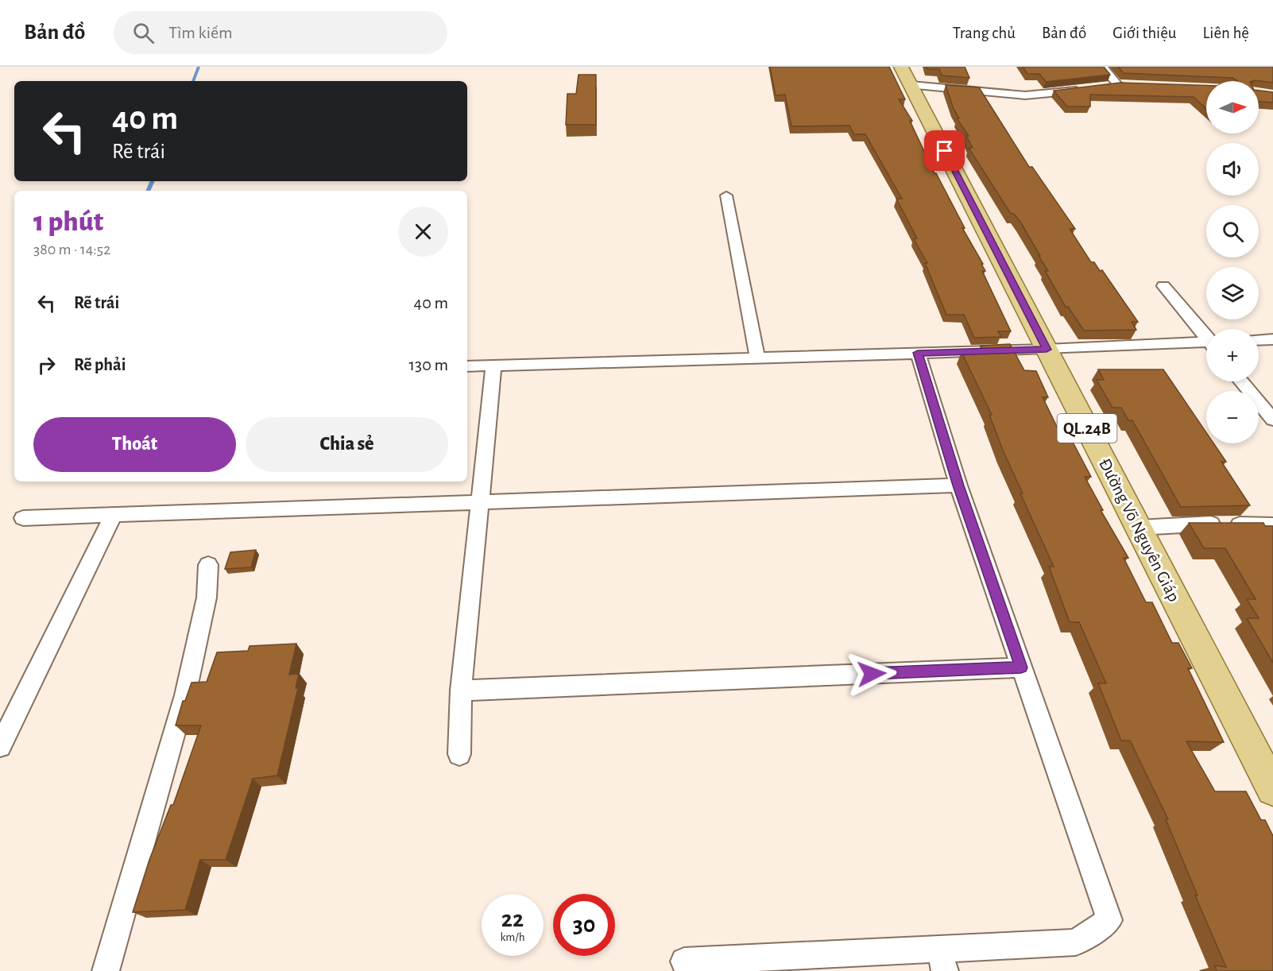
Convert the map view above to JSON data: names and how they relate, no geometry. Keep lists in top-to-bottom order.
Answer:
{
  "streets": {
    "main road": ["QL.24B", "Đường Võ Nguyên Giáp"]
  },
  "north": "right",
  "page": {
    "header": "Bản đồ",
    "search": "Tìm kiếm",
    "nav": [
      "Trang chủ",
      "Bản đồ",
      "Giới thiệu",
      "Liên hệ"
    ],
    "map_buttons": ["+", "−"],
    "turn": ["40 m", "Rẽ trái"],
    "heading": ["1 phút", "380 m · 14:52"],
    "list": [
      {
        "name": "Rẽ trái",
        "value": "40 m"
      },
      {
        "name": "Rẽ phải",
        "value": "130 m"
      }
    ],
    "buttons": ["Thoát", "Chia sẻ"],
    "speed": "22 km/h",
    "limit": "30"
  }
}
